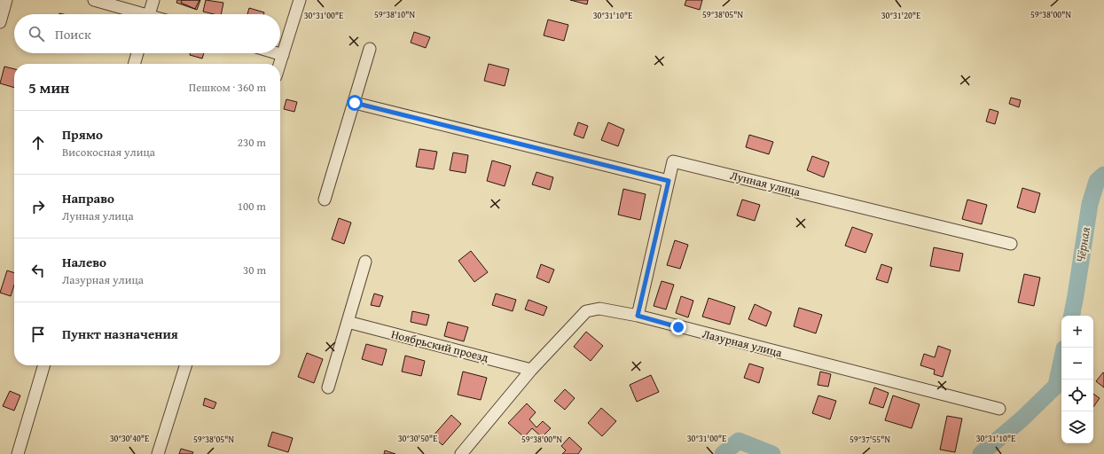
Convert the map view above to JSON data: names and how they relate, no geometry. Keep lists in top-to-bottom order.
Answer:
{
  "streets": {
    "street": ["Лунная улица", "Лазурная улица", "Ноябрьский проезд"]
  },
  "crossings": [
    ["Лунная улица", "Лазурная улица"],
    ["Лазурная улица", "Ноябрьский проезд"]
  ],
  "water": ["Чёрная"],
  "page": {
    "search": "Поиск",
    "heading": ["5 мин", "Пешком · 360 m"],
    "list": [
      ["Прямо", "Високосная улица", "230 m"],
      ["Направо", "Лунная улица", "100 m"],
      ["Налево", "Лазурная улица", "30 m"],
      "Пункт назначения"
    ],
    "map_buttons": ["+", "−"]
  },
  "coordinates": [
    "59°38'10\"N",
    "59°38'05\"N",
    "59°38'00\"N",
    "30°31'00\"E",
    "30°31'10\"E",
    "30°31'20\"E",
    "30°30'40\"E",
    "30°30'50\"E",
    "59°37'55\"N"
  ]
}
